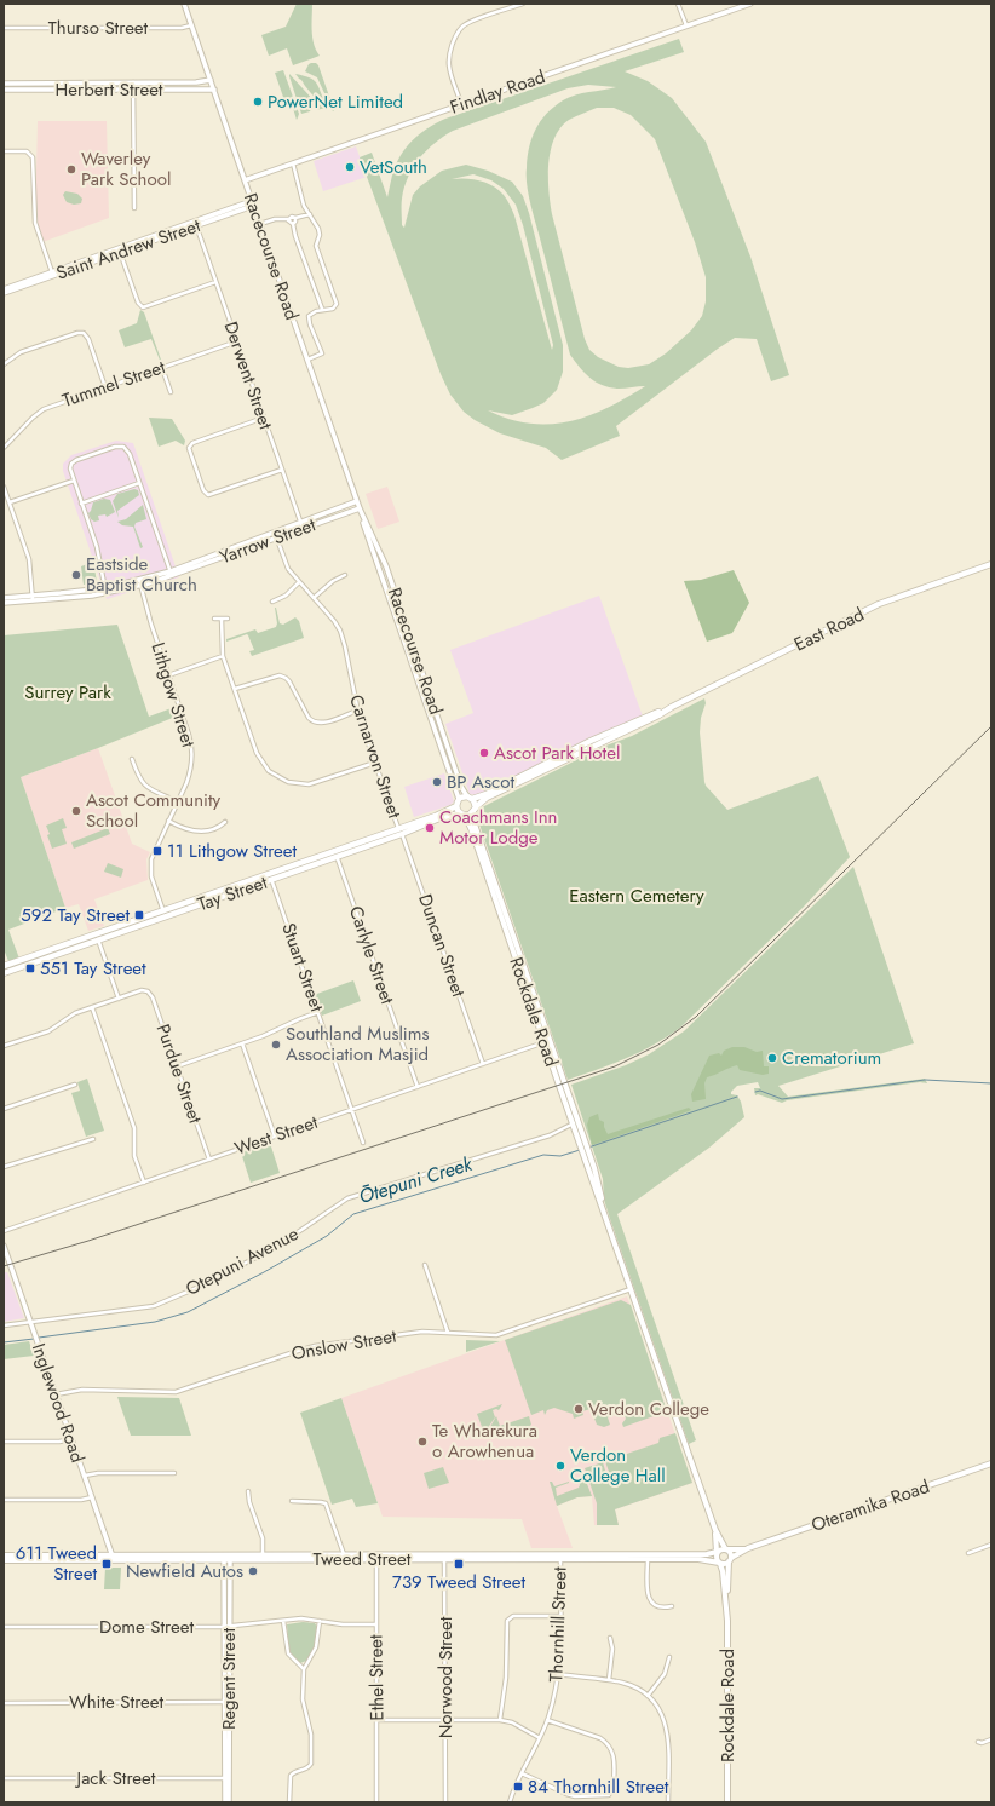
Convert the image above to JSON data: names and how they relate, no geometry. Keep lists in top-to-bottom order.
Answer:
{
  "streets": {
    "highway": ["East Road", "Tay Street"],
    "main road": ["Rockdale Road", "Oteramika Road", "Tweed Street"],
    "street": [
      "Thurso Street",
      "Herbert Street",
      "Findlay Road",
      "Saint Andrew Street",
      "Racecourse Road",
      "Derwent Street",
      "Tummel Street",
      "Yarrow Street",
      "Lithgow Street",
      "Carnarvon Street",
      "Duncan Street",
      "Carlyle Street",
      "Stuart Street",
      "Purdue Street",
      "West Street",
      "Otepuni Avenue",
      "Onslow Street",
      "Inglewood Road",
      "Thornhill Street",
      "Dome Street",
      "Ethel Street",
      "Norwood Street",
      "Regent Street",
      "White Street",
      "Jack Street"
    ]
  },
  "crossings": [
    ["Thurso Street", "Racecourse Road"],
    ["Herbert Street", "Racecourse Road"],
    ["Findlay Road", "Racecourse Road"],
    ["Saint Andrew Street", "Racecourse Road"],
    ["Saint Andrew Street", "Derwent Street"],
    ["Racecourse Road", "Yarrow Street"],
    ["Racecourse Road", "East Road"],
    ["Derwent Street", "Tummel Street"],
    ["Derwent Street", "Yarrow Street"],
    ["Yarrow Street", "Lithgow Street"],
    ["Yarrow Street", "Carnarvon Street"],
    ["East Road", "Tay Street"],
    ["East Road", "Rockdale Road"],
    ["Lithgow Street", "Tay Street"],
    ["Carnarvon Street", "Tay Street"],
    ["Carnarvon Street", "Duncan Street"],
    ["Tay Street", "Duncan Street"],
    ["Tay Street", "Carlyle Street"],
    ["Tay Street", "Stuart Street"],
    ["Tay Street", "Rockdale Road"],
    ["Duncan Street", "West Street"],
    ["Carlyle Street", "West Street"],
    ["Stuart Street", "West Street"],
    ["Rockdale Road", "West Street"],
    ["Rockdale Road", "Otepuni Avenue"],
    ["Rockdale Road", "Onslow Street"],
    ["Rockdale Road", "Oteramika Road"],
    ["Rockdale Road", "Tweed Street"],
    ["Purdue Street", "West Street"],
    ["Otepuni Avenue", "Inglewood Road"],
    ["Onslow Street", "Inglewood Road"],
    ["Inglewood Road", "Tweed Street"],
    ["Oteramika Road", "Tweed Street"],
    ["Tweed Street", "Thornhill Street"],
    ["Tweed Street", "Ethel Street"],
    ["Tweed Street", "Norwood Street"],
    ["Tweed Street", "Regent Street"],
    ["Dome Street", "Ethel Street"],
    ["Dome Street", "Regent Street"],
    ["Regent Street", "White Street"],
    ["Regent Street", "Jack Street"]
  ],
  "water": ["Ōtepuni Creek"],
  "parks": ["Surrey Park", "Eastern Cemetery"],
  "places": {
    "other": [
      "PowerNet Limited",
      "VetSouth",
      "Waverley Park School",
      "Eastside Baptist Church",
      "Ascot Park Hotel",
      "BP Ascot",
      "Ascot Community School",
      "Coachmans Inn Motor Lodge",
      "Southland Muslims Association Masjid",
      "Crematorium",
      "Verdon College",
      "Te Wharekura o Arowhenua",
      "Verdon College Hall",
      "Newfield Autos"
    ],
    "transit": [
      "11 Lithgow Street",
      "592 Tay Street",
      "551 Tay Street",
      "611 Tweed Street",
      "739 Tweed Street",
      "84 Thornhill Street"
    ]
  }
}
